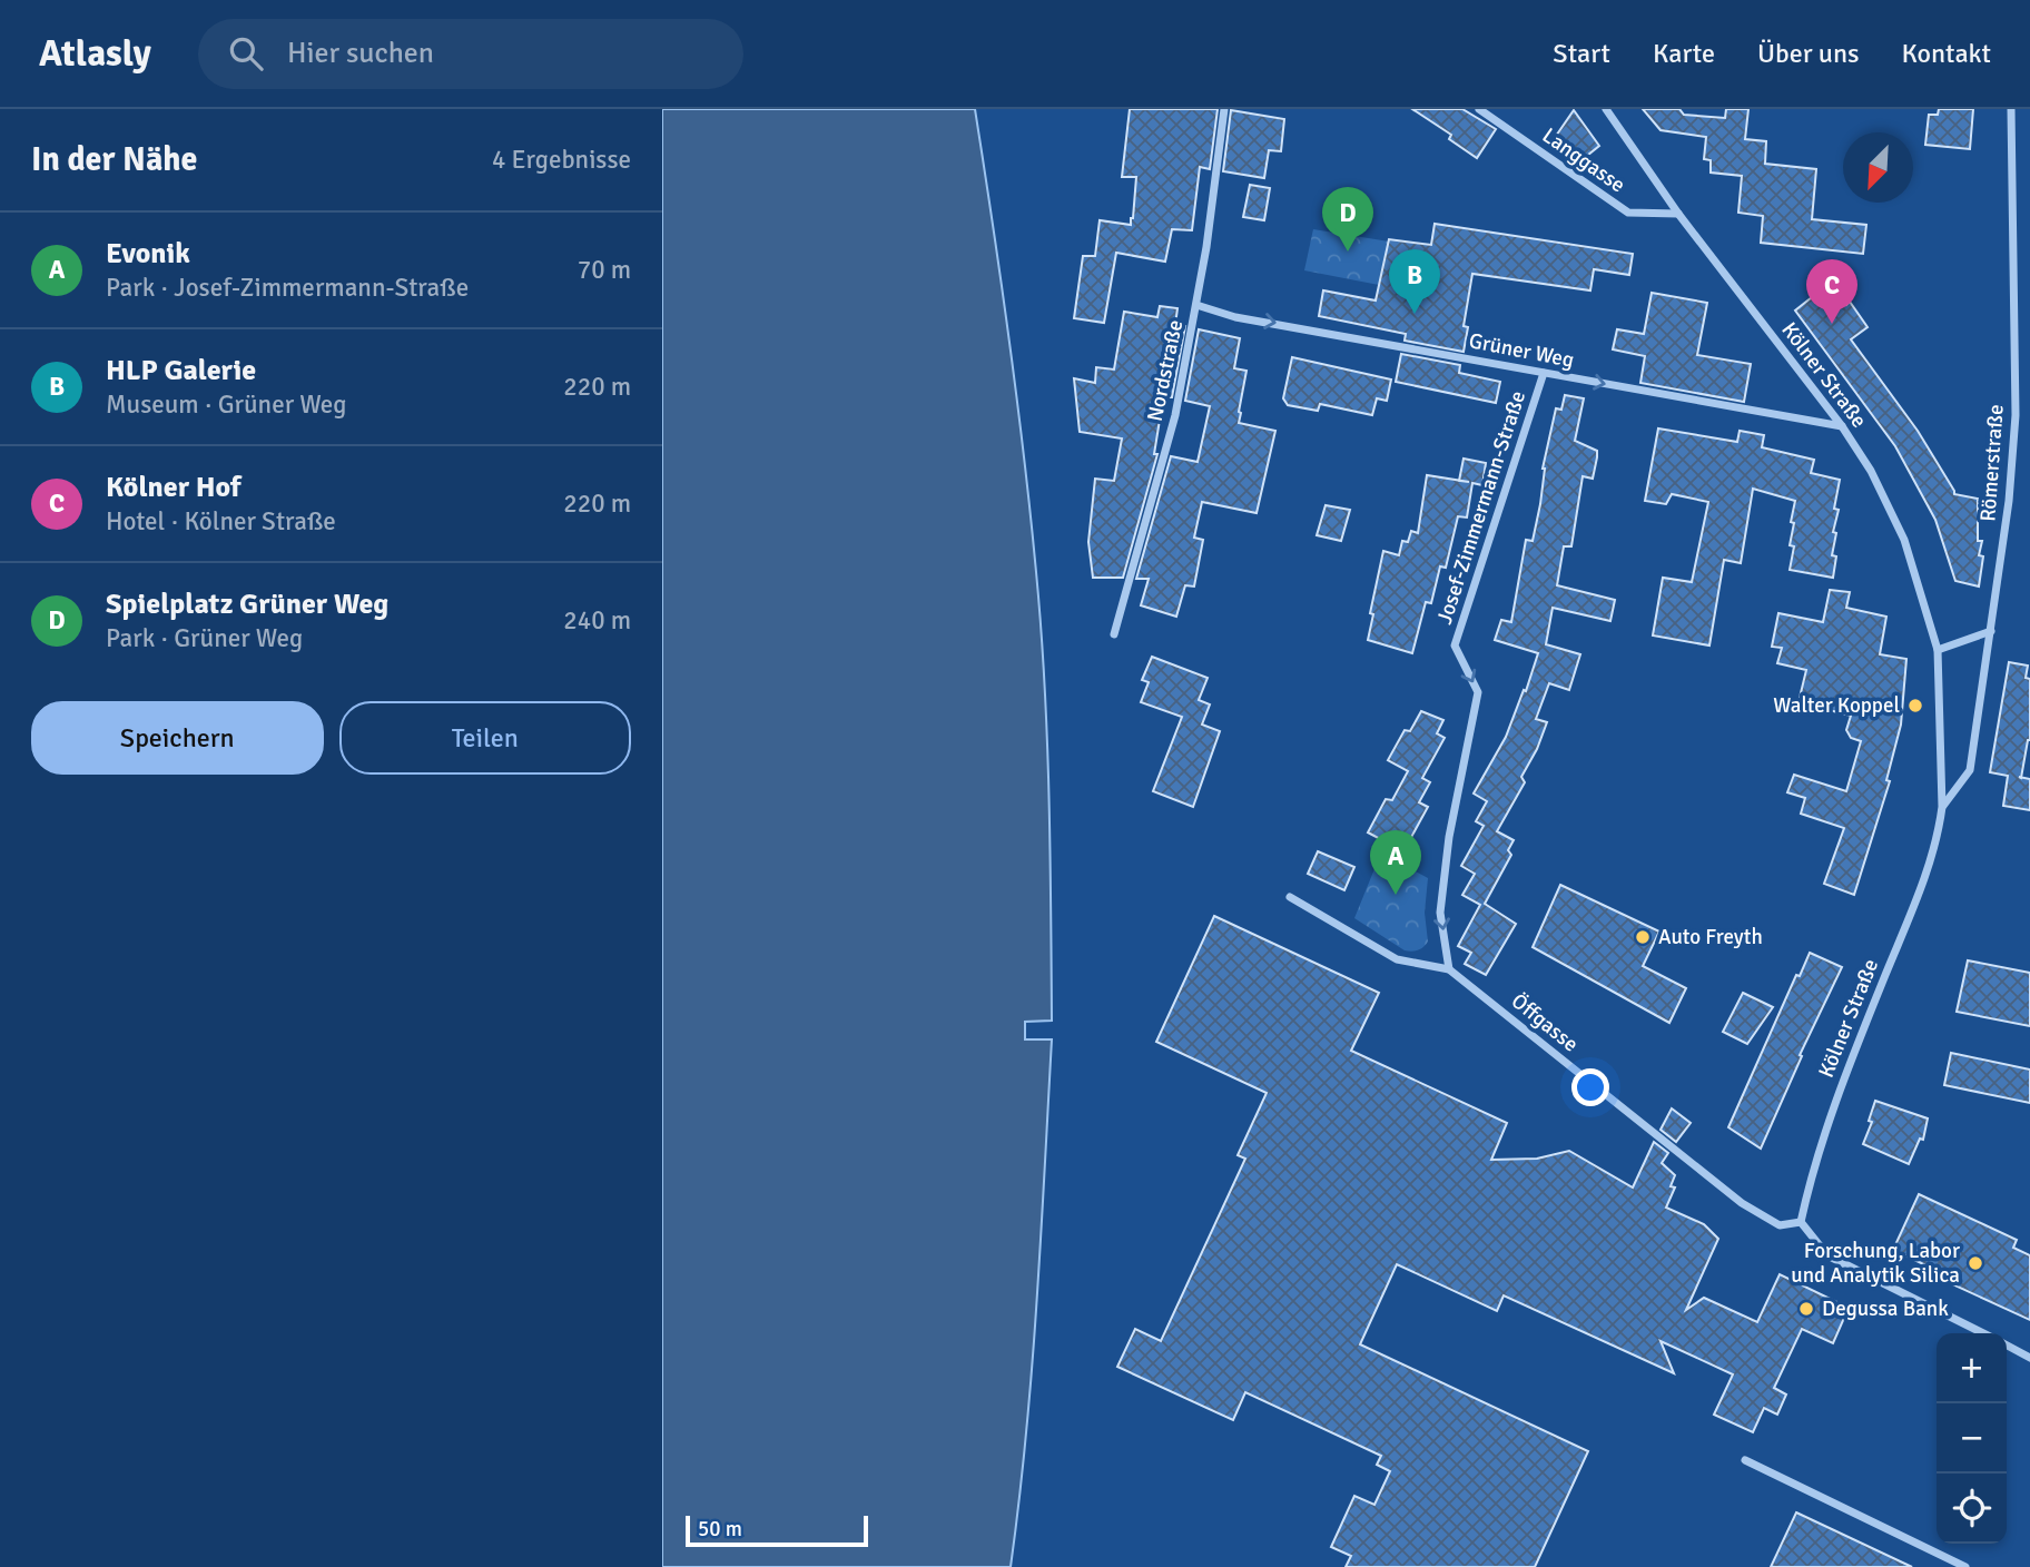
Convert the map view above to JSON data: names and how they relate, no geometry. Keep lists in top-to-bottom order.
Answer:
{
  "streets": {
    "street": [
      "Langgasse",
      "Grüner Weg",
      "Nordstraße",
      "Kölner Straße",
      "Römerstraße",
      "Josef-Zimmermann-Straße",
      "Öffgasse"
    ]
  },
  "crossings": [
    ["Langgasse", "Kölner Straße"],
    ["Grüner Weg", "Nordstraße"],
    ["Grüner Weg", "Kölner Straße"],
    ["Grüner Weg", "Josef-Zimmermann-Straße"],
    ["Kölner Straße", "Römerstraße"],
    ["Kölner Straße", "Öffgasse"],
    ["Josef-Zimmermann-Straße", "Öffgasse"]
  ],
  "one_way": ["Grüner Weg", "Josef-Zimmermann-Straße"],
  "places": [
    "Walter Koppel",
    "Auto Freyth",
    "Forschung, Labor und Analytik Silica",
    "Degussa Bank"
  ],
  "scale_bar": "50 m",
  "north": "bottom left",
  "page": {
    "header": "Atlasly",
    "search": "Hier suchen",
    "nav": [
      "Start",
      "Karte",
      "Über uns",
      "Kontakt"
    ],
    "heading": ["In der Nähe", "4 Ergebnisse"],
    "pins": [
      "D",
      "B",
      "C",
      "A"
    ],
    "list": [
      {
        "mark": "A",
        "name": "Evonik",
        "note": "Park · Josef-Zimmermann-Straße",
        "value": "70 m"
      },
      {
        "mark": "B",
        "name": "HLP Galerie",
        "note": "Museum · Grüner Weg",
        "value": "220 m"
      },
      {
        "mark": "C",
        "name": "Kölner Hof",
        "note": "Hotel · Kölner Straße",
        "value": "220 m"
      },
      {
        "mark": "D",
        "name": "Spielplatz Grüner Weg",
        "note": "Park · Grüner Weg",
        "value": "240 m"
      }
    ],
    "buttons": ["Speichern", "Teilen"],
    "map_buttons": ["+", "−"],
    "scale": "50 m"
  }
}
